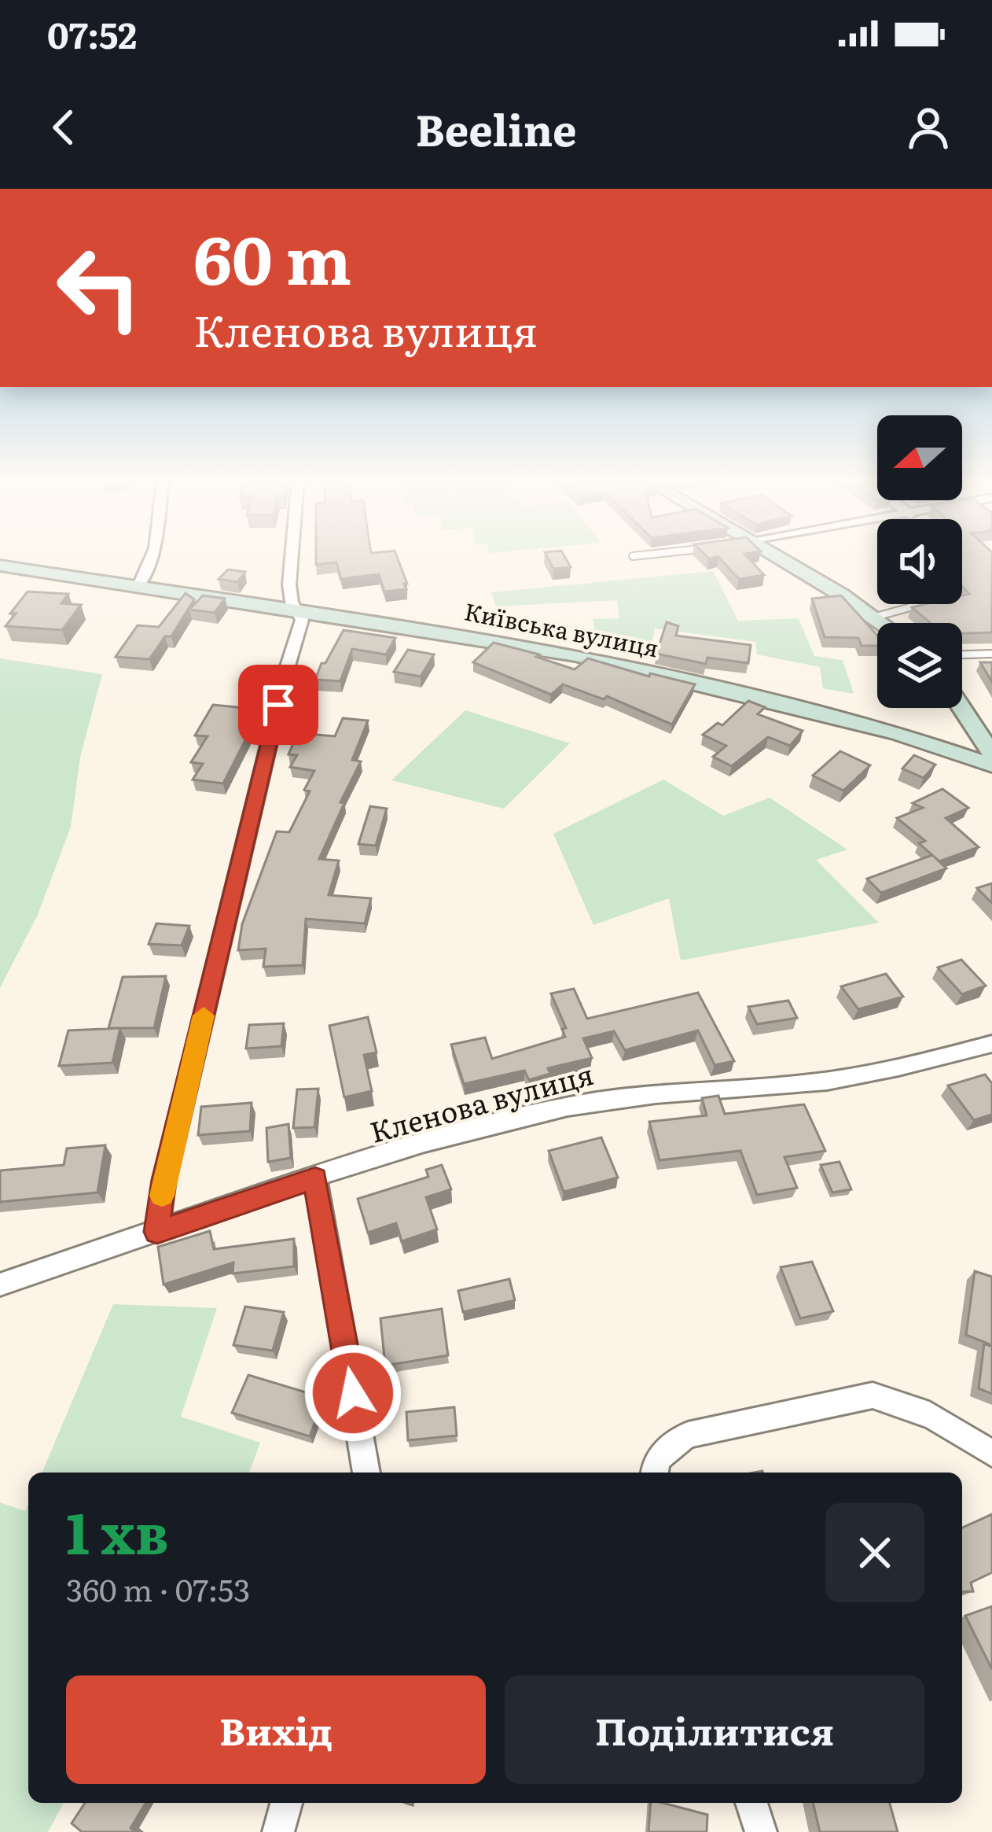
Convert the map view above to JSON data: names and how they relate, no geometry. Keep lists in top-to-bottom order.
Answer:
{
  "streets": {
    "main road": ["Київська вулиця"],
    "street": ["Кленова вулиця"]
  },
  "north": "left",
  "page": {
    "status": "07:52",
    "header": "Beeline",
    "turn": ["60 m", "Кленова вулиця"],
    "heading": ["1 хв", "360 m · 07:53"],
    "buttons": ["Вихід", "Поділитися"]
  }
}
